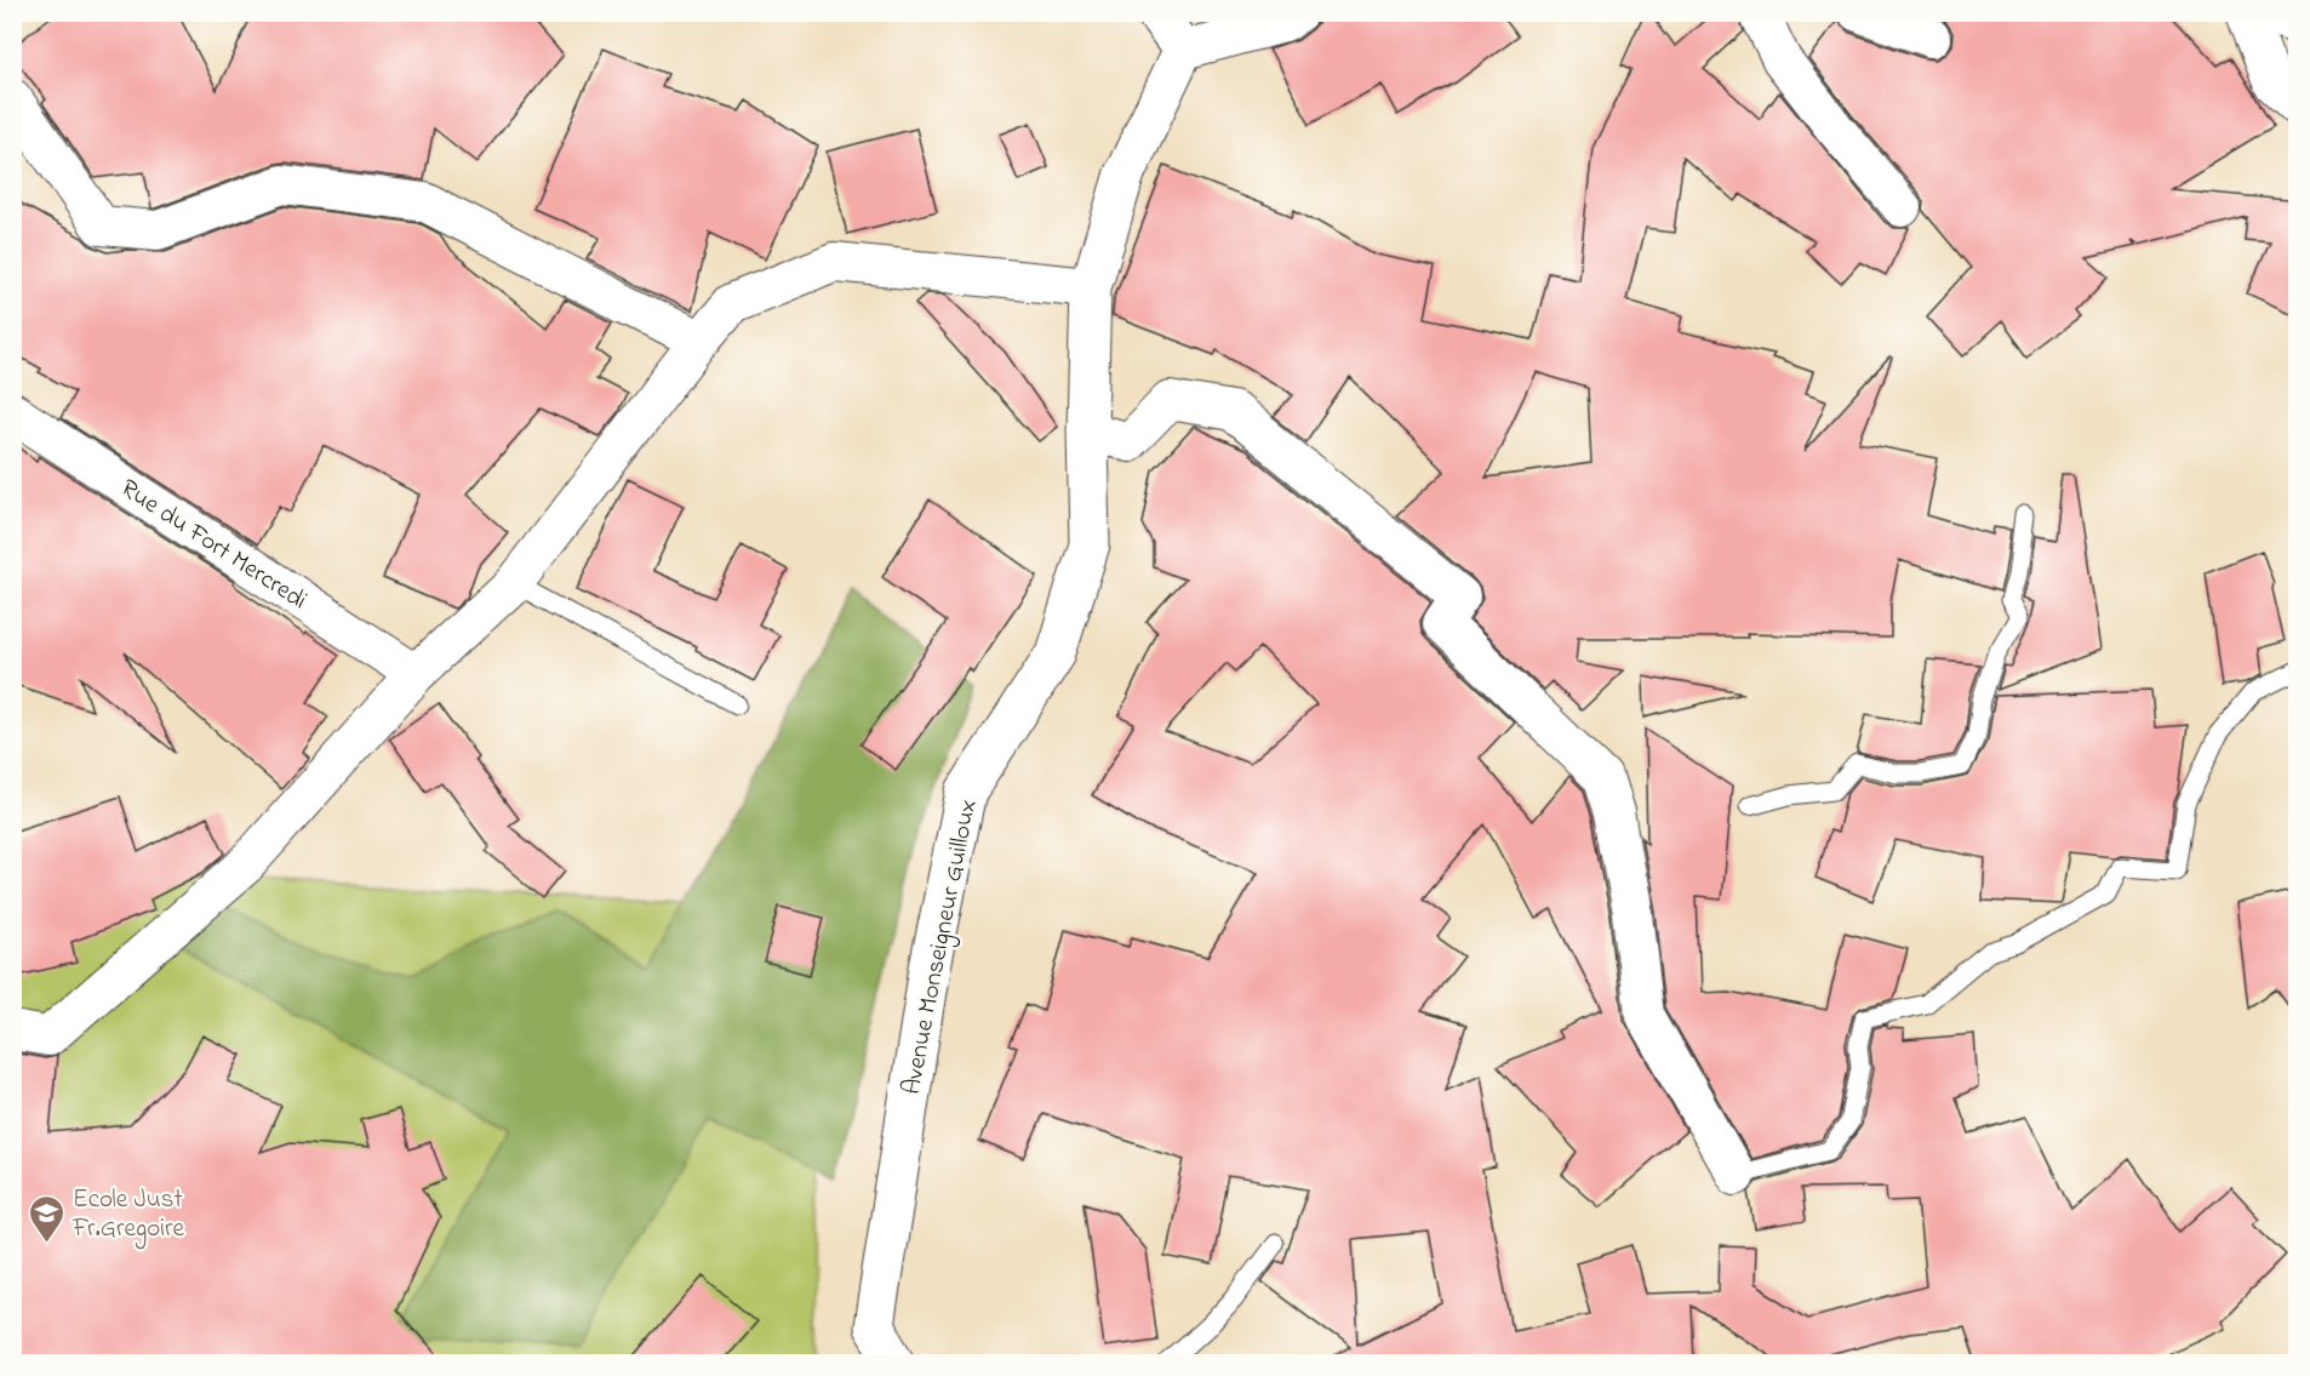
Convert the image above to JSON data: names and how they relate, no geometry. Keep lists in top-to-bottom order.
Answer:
{
  "streets": {
    "street": ["Rue du Fort Mercredi", "Avenue Monseigneur Guilloux"]
  },
  "places": {
    "school or university": ["Ecole Just Fr.Gregoire"]
  }
}
